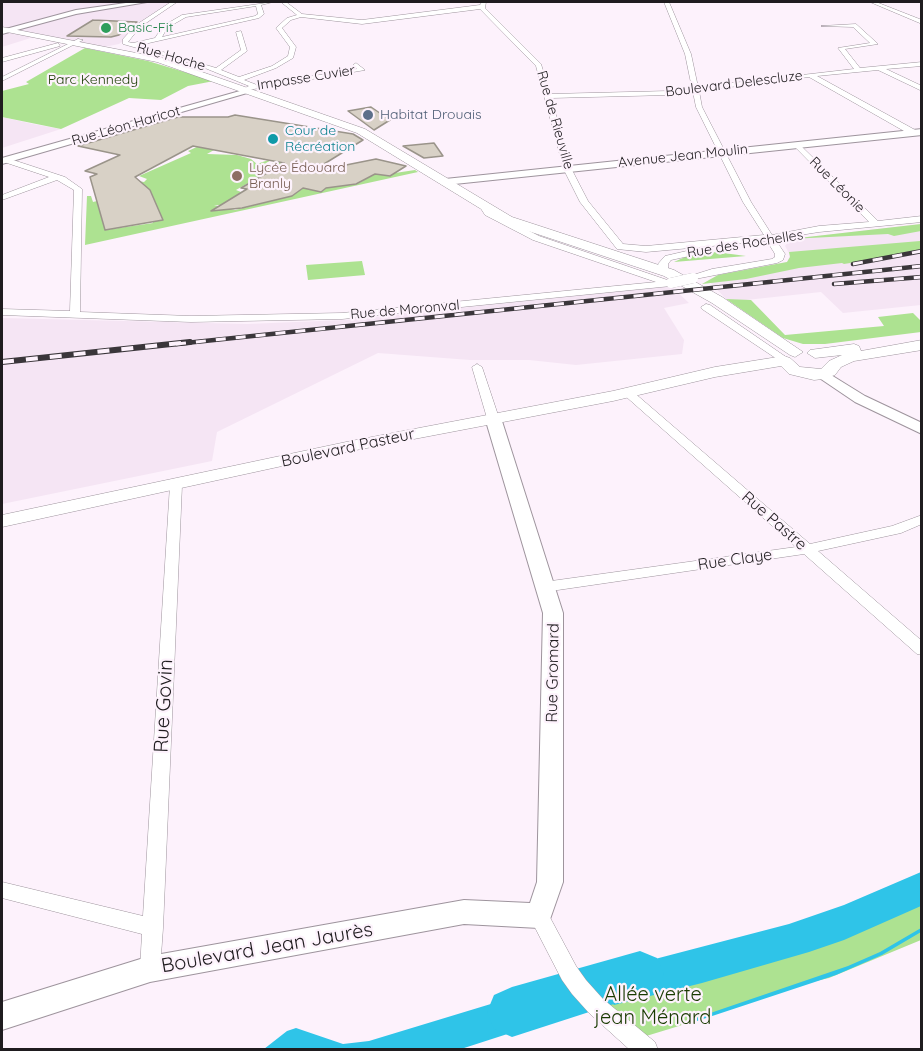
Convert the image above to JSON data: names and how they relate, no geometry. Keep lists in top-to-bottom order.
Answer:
{
  "streets": {
    "main road": ["Boulevard Pasteur"],
    "street": [
      "Rue Hoche",
      "Impasse Cuvier",
      "Boulevard Delescluze",
      "Rue de Rieuville",
      "Rue Léon Haricot",
      "Avenue Jean Moulin",
      "Rue Léonie",
      "Rue des Rochelles",
      "Rue de Moronval",
      "Rue Pastre",
      "Rue Claye",
      "Rue Gromard",
      "Rue Govin",
      "Boulevard Jean Jaurès"
    ]
  },
  "crossings": [
    ["Rue Hoche", "Impasse Cuvier"],
    ["Rue Hoche", "Rue Léon Haricot"],
    ["Impasse Cuvier", "Rue Léon Haricot"],
    ["Boulevard Delescluze", "Rue de Rieuville"],
    ["Rue de Rieuville", "Avenue Jean Moulin"],
    ["Rue de Rieuville", "Rue des Rochelles"],
    ["Avenue Jean Moulin", "Rue Léonie"],
    ["Rue Léonie", "Rue des Rochelles"],
    ["Rue des Rochelles", "Rue de Moronval"],
    ["Boulevard Pasteur", "Rue Pastre"],
    ["Boulevard Pasteur", "Rue Gromard"],
    ["Boulevard Pasteur", "Rue Govin"],
    ["Rue Pastre", "Rue Claye"],
    ["Rue Claye", "Rue Gromard"],
    ["Rue Gromard", "Boulevard Jean Jaurès"],
    ["Rue Govin", "Boulevard Jean Jaurès"]
  ],
  "parks": ["Parc Kennedy", "Allée verte jean Ménard"],
  "places": [
    "Basic-Fit",
    "Habitat Drouais",
    "Cour de Récréation",
    "Lycée Édouard Branly"
  ]
}
